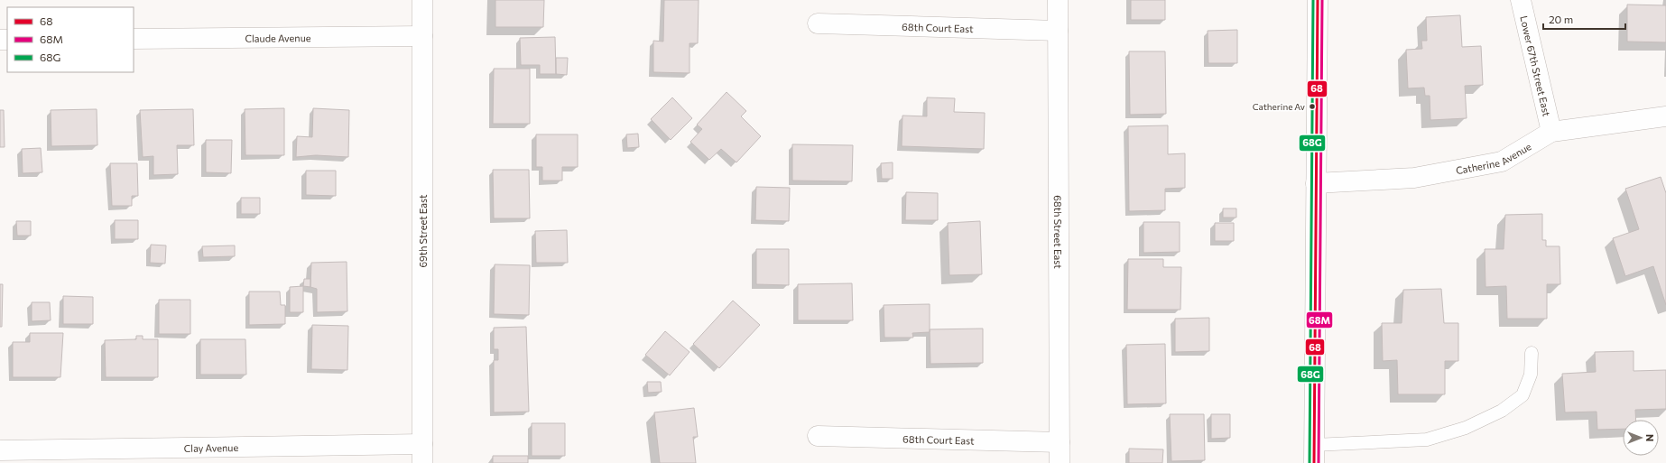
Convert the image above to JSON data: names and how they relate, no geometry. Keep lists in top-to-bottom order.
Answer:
{
  "streets": {
    "street": [
      "68th Court East",
      "Claude Avenue",
      "Lower 67th Street East",
      "Catherine Avenue",
      "69th Street East",
      "68th Street East",
      "Clay Avenue"
    ]
  },
  "crossings": [
    ["68th Court East", "68th Street East"],
    ["Claude Avenue", "69th Street East"],
    ["Lower 67th Street East", "Catherine Avenue"],
    ["69th Street East", "Clay Avenue"]
  ],
  "places": ["Catherine Av"],
  "lines": ["transit line 68", "transit line 68M", "transit line 68G"],
  "legend": ["68", "68M", "68G"],
  "scale_bar": "20 m",
  "north": "right"
}
